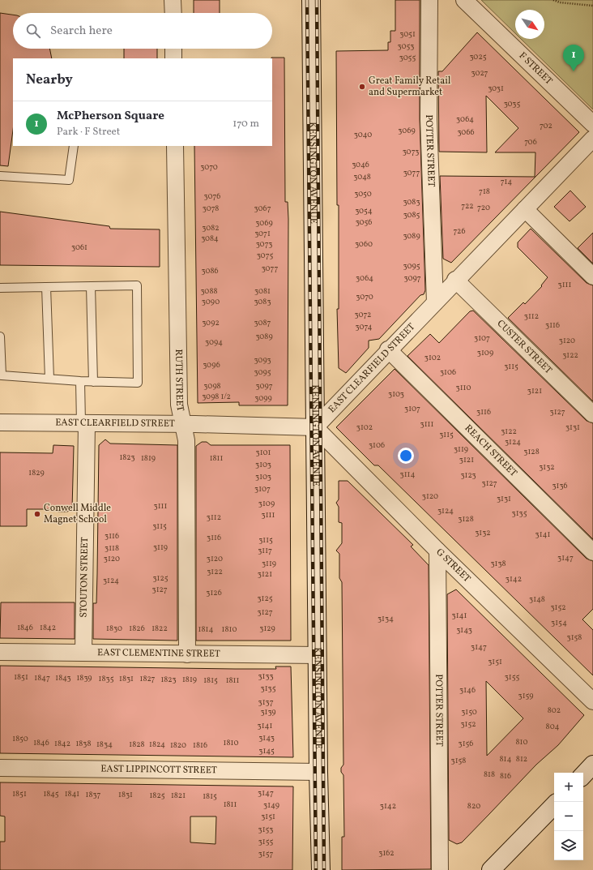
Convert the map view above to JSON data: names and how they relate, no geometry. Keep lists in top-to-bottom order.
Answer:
{
  "streets": {
    "street": [
      "F STREET",
      "POTTER STREET",
      "KENSINGTON AVENUE",
      "CUSTER STREET",
      "EAST CLEARFIELD STREET",
      "RUTH STREET",
      "REACH STREET",
      "G STREET",
      "STOUTON STREET",
      "EAST CLEMENTINE STREET",
      "EAST LIPPINCOTT STREET"
    ]
  },
  "crossings": [
    ["POTTER STREET", "EAST CLEARFIELD STREET"],
    ["POTTER STREET", "G STREET"],
    ["KENSINGTON AVENUE", "EAST CLEARFIELD STREET"],
    ["KENSINGTON AVENUE", "G STREET"],
    ["KENSINGTON AVENUE", "EAST CLEMENTINE STREET"],
    ["KENSINGTON AVENUE", "EAST LIPPINCOTT STREET"],
    ["CUSTER STREET", "EAST CLEARFIELD STREET"],
    ["EAST CLEARFIELD STREET", "RUTH STREET"],
    ["EAST CLEARFIELD STREET", "REACH STREET"],
    ["EAST CLEARFIELD STREET", "G STREET"],
    ["EAST CLEARFIELD STREET", "STOUTON STREET"],
    ["RUTH STREET", "EAST CLEMENTINE STREET"],
    ["STOUTON STREET", "EAST CLEMENTINE STREET"]
  ],
  "places": ["Great Family Retail and Supermarket", "Conwell Middle Magnet School"],
  "house_numbers": [
    "3051",
    "3053",
    "3025",
    "3055",
    "3027",
    "3031",
    "3035",
    "3064",
    "702",
    "3069",
    "3066",
    "3040",
    "706",
    "3073",
    "3046",
    "3070",
    "3077",
    "3048",
    "714",
    "718",
    "3050",
    "3076",
    "3083",
    "722",
    "720",
    "3078",
    "3067",
    "3054",
    "3085",
    "3056",
    "3069",
    "3082",
    "726",
    "3071",
    "3089",
    "3084",
    "3073",
    "3060",
    "3061",
    "3075",
    "3095",
    "3077",
    "3086",
    "3064",
    "3097",
    "3111",
    "3088",
    "3081",
    "3070",
    "3090",
    "3083",
    "3072",
    "3112",
    "3092",
    "3087",
    "3116",
    "3074",
    "3089",
    "3107",
    "3120",
    "3094",
    "3109",
    "3122",
    "3102",
    "3093",
    "3096",
    "3115",
    "3095",
    "3106",
    "3098",
    "3097",
    "3110",
    "3121",
    "3103",
    "3098 1/2",
    "3099",
    "3107",
    "3116",
    "3127",
    "3111",
    "3102",
    "3131",
    "3122",
    "3115",
    "3124",
    "3106",
    "3119",
    "3128",
    "3101",
    "1823",
    "1819",
    "1811",
    "3121",
    "3103",
    "3132",
    "1829",
    "3114",
    "3123",
    "3103",
    "3127",
    "3136",
    "3107",
    "3120",
    "3131",
    "3109",
    "3111",
    "3124",
    "3135",
    "3111",
    "3112",
    "3128",
    "3115",
    "3132",
    "3141",
    "3116",
    "3116",
    "3115",
    "3119",
    "3118",
    "3117",
    "3147",
    "3120",
    "3120",
    "3119",
    "3138",
    "3122",
    "3121",
    "3125",
    "3142",
    "3124",
    "3127",
    "3126",
    "3125",
    "3148",
    "3152",
    "3127",
    "3141",
    "3134",
    "3154",
    "1846",
    "1842",
    "1830",
    "1826",
    "1822",
    "3129",
    "1814",
    "1810",
    "3143",
    "3158",
    "3147",
    "3151",
    "3133",
    "1851",
    "3155",
    "1847",
    "1843",
    "1839",
    "1835",
    "1831",
    "1827",
    "1823",
    "1819",
    "1815",
    "1811",
    "3135",
    "3146",
    "3159",
    "3137",
    "802",
    "3139",
    "3150",
    "3152",
    "3141",
    "804",
    "3143",
    "1850",
    "810",
    "1846",
    "1810",
    "1842",
    "1838",
    "3156",
    "1834",
    "1828",
    "1824",
    "1820",
    "1816",
    "3145",
    "814",
    "812",
    "3158",
    "818",
    "816",
    "3147",
    "1851",
    "1845",
    "1841",
    "1837",
    "1831",
    "1825",
    "1821",
    "1815",
    "1811",
    "3149",
    "3142",
    "820",
    "3151",
    "3153",
    "3155",
    "3162",
    "3157"
  ],
  "north": "bottom right",
  "page": {
    "search": "Search here",
    "pins": "1",
    "heading": "Nearby",
    "list": [
      {
        "mark": "1",
        "name": "McPherson Square",
        "note": "Park · F Street",
        "value": "170 m"
      }
    ],
    "map_buttons": ["+", "−"]
  }
}
